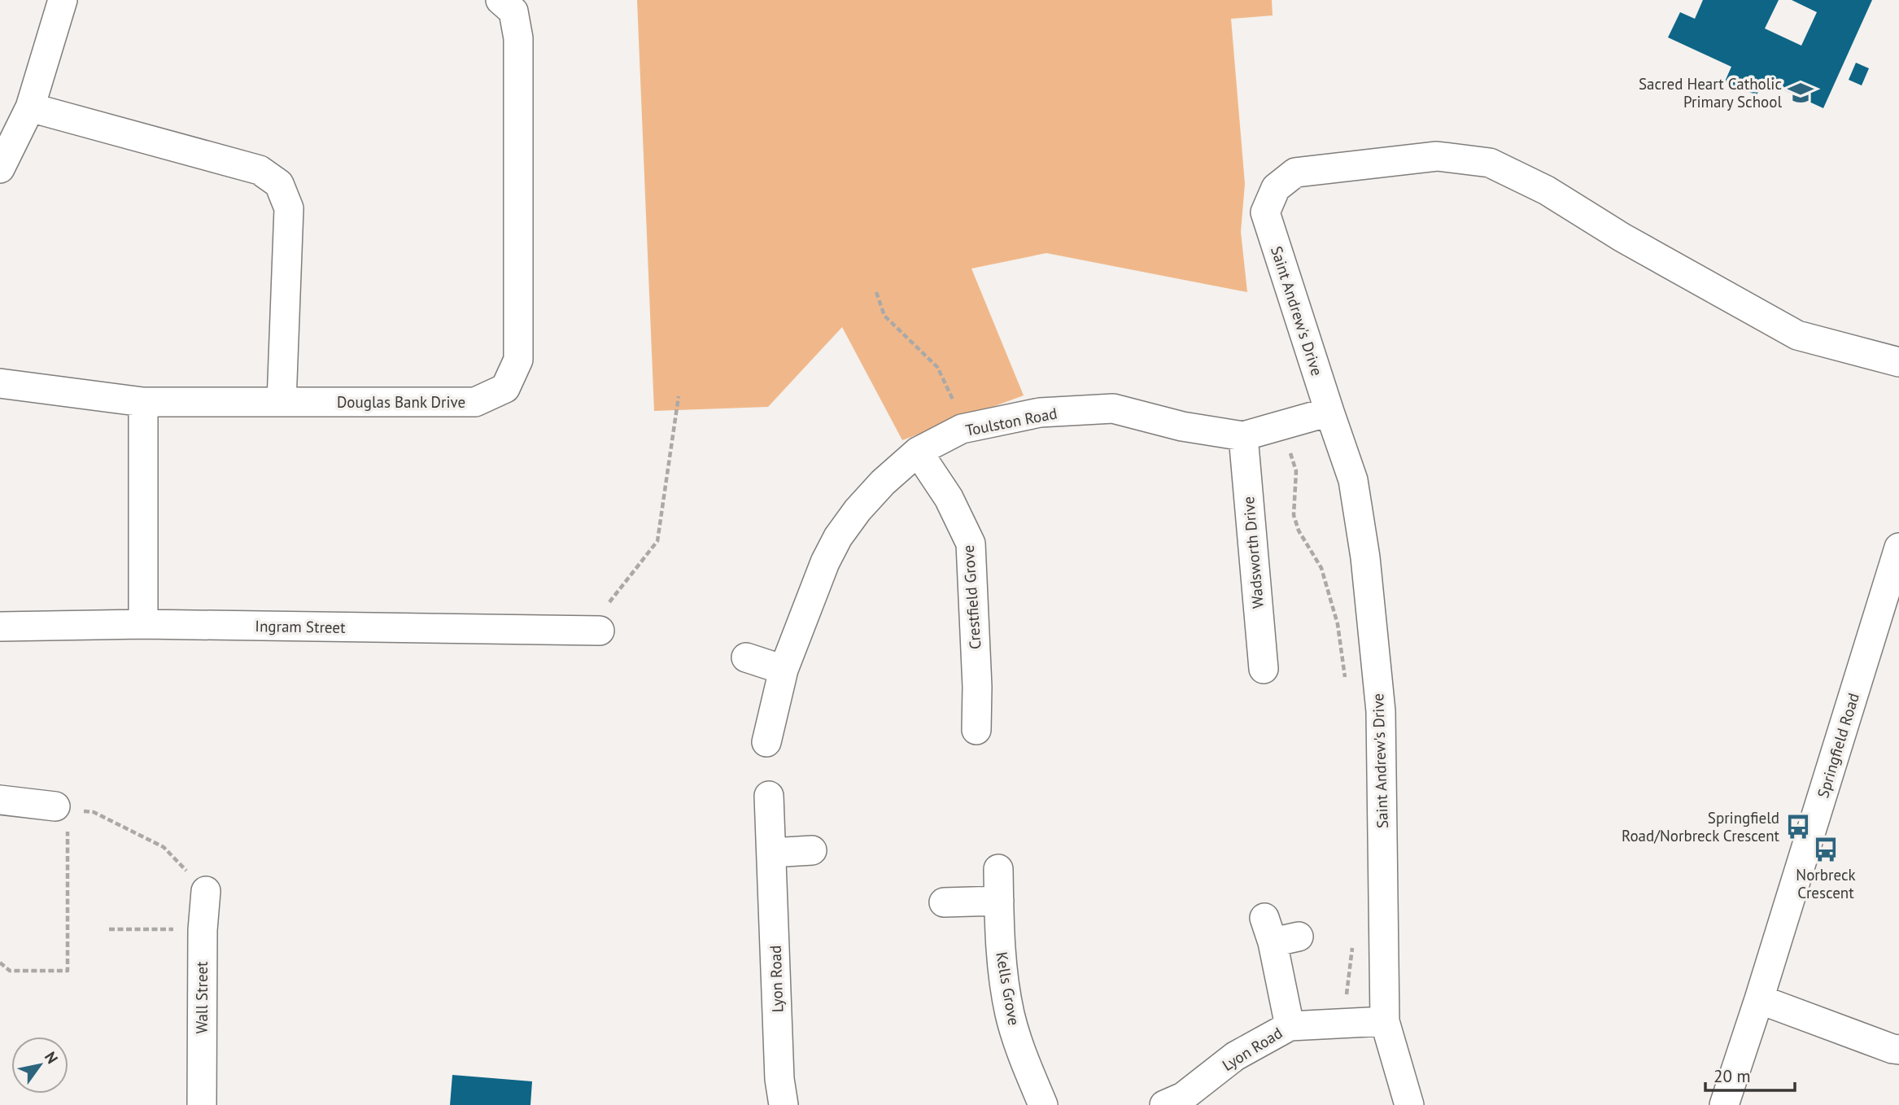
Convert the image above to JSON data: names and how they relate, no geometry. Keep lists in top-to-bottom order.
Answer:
{
  "streets": {
    "street": [
      "Saint Andrew's Drive",
      "Douglas Bank Drive",
      "Toulston Road",
      "Wadsworth Drive",
      "Crestfield Grove",
      "Ingram Street",
      "Springfield Road",
      "Lyon Road",
      "Kells Grove",
      "Wall Street"
    ]
  },
  "crossings": [
    ["Saint Andrew's Drive", "Toulston Road"],
    ["Saint Andrew's Drive", "Lyon Road"],
    ["Toulston Road", "Wadsworth Drive"],
    ["Toulston Road", "Crestfield Grove"]
  ],
  "places": {
    "school or university": ["Sacred Heart Catholic Primary School"],
    "bus stop": ["Springfield Road/Norbreck Crescent", "Norbreck Crescent"]
  },
  "scale_bar": "20 m",
  "north": "top right"
}
